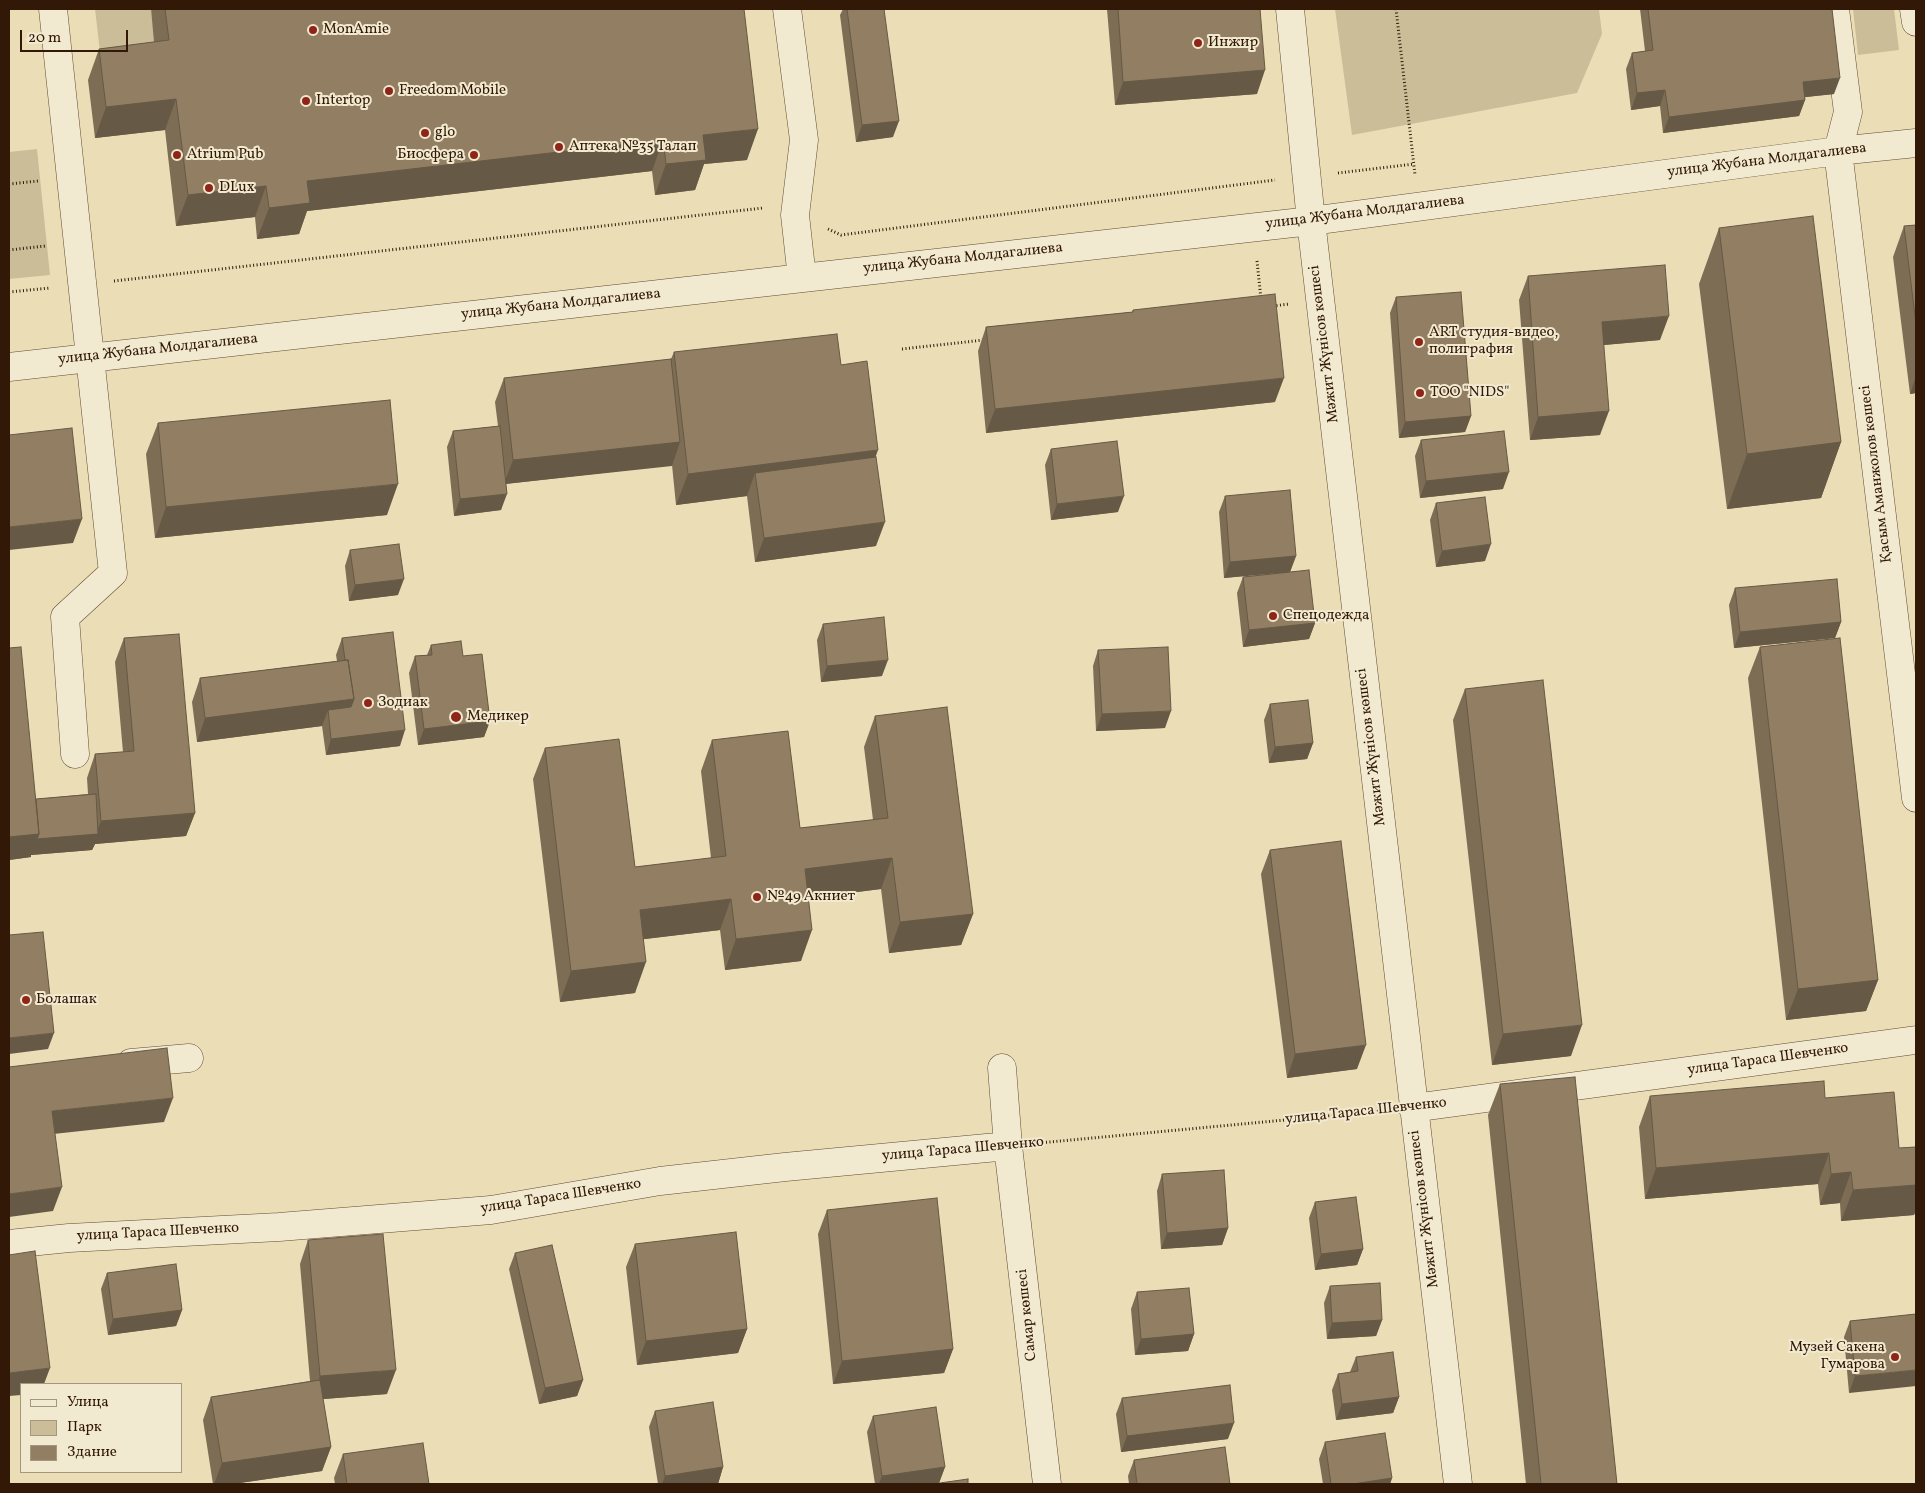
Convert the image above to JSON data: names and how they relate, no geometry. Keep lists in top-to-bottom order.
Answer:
{
  "streets": {
    "street": [
      "улица Жубана Молдагалиева",
      "Мәжит Жүнісов көшесі",
      "Қасым Аманжолов көшесі",
      "улица Тараса Шевченко",
      "Самар көшесі"
    ]
  },
  "crossings": [
    ["улица Жубана Молдагалиева", "Мәжит Жүнісов көшесі"],
    ["улица Жубана Молдагалиева", "Қасым Аманжолов көшесі"],
    ["Мәжит Жүнісов көшесі", "улица Тараса Шевченко"],
    ["улица Тараса Шевченко", "Самар көшесі"]
  ],
  "places": [
    "MonAmie",
    "Инжир",
    "Freedom Mobile",
    "Intertop",
    "glo",
    "Аптека №35 Талап",
    "Atrium Pub",
    "Биосфера",
    "DLux",
    "ART студия-видео, полиграфия",
    "TOO \"NIDS\"",
    "Спецодежда",
    "Зодиак",
    "Медикер",
    "№49 Акниет",
    "Болашак",
    "Музей Сакена Гумарова"
  ],
  "legend": ["Улица", "Парк", "Здание"],
  "scale_bar": "20 m"
}
